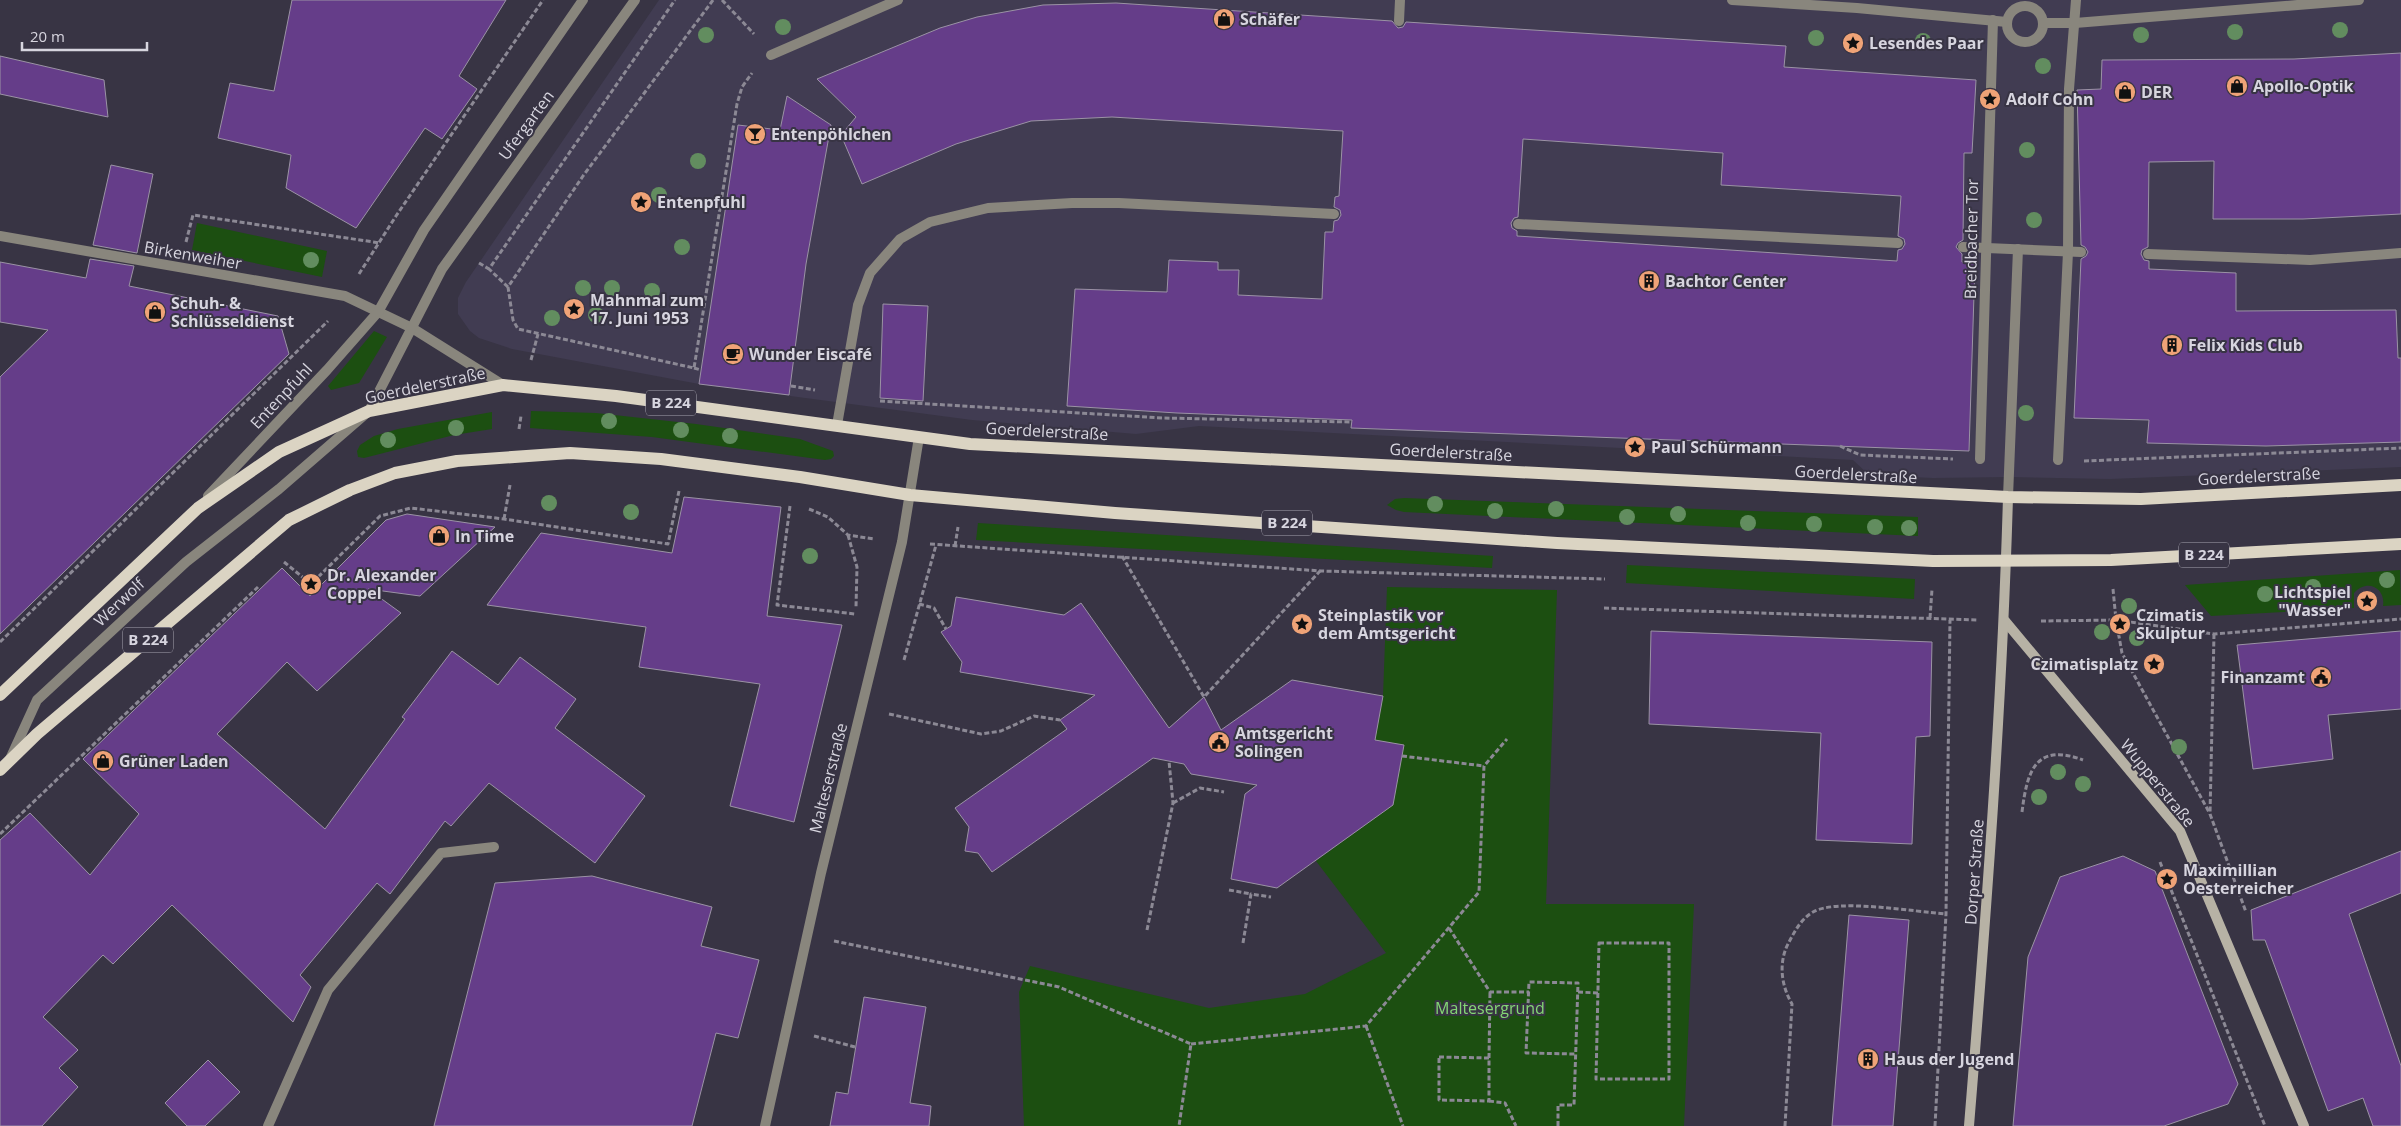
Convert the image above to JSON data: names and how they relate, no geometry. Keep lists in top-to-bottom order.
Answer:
{
  "streets": {
    "main road": ["Goerdelerstraße", "B 224", "Werwolf"],
    "street": [
      "Ufergarten",
      "Breidbacher Tor",
      "Birkenweiher",
      "Entenpfuhl",
      "Malteserstraße",
      "Wupperstraße",
      "Dorper Straße"
    ]
  },
  "crossings": [
    ["Ufergarten", "Goerdelerstraße"],
    ["Ufergarten", "Entenpfuhl"],
    ["Birkenweiher", "Goerdelerstraße"],
    ["Birkenweiher", "Entenpfuhl"],
    ["Goerdelerstraße", "Entenpfuhl"],
    ["Goerdelerstraße", "Werwolf"],
    ["Goerdelerstraße", "Malteserstraße"],
    ["Entenpfuhl", "Werwolf"],
    ["B 224", "Werwolf"],
    ["B 224", "Malteserstraße"],
    ["Werwolf", "Malteserstraße"],
    ["Wupperstraße", "Dorper Straße"]
  ],
  "parks": ["Maltesergrund"],
  "places": {
    "shop": [
      "Schäfer",
      "Apollo-Optik",
      "DER",
      "Schuh- & Schlüsseldienst",
      "In Time",
      "Grüner Laden"
    ],
    "place": [
      "Lesendes Paar",
      "Adolf Cohn",
      "Entenpfuhl",
      "Mahnmal zum 17. Juni 1953",
      "Paul Schürmann",
      "Dr. Alexander Coppel",
      "Lichtspiel \"Wasser\"",
      "Steinplastik vor dem Amtsgericht",
      "Czimatis Skulptur",
      "Czimatisplatz",
      "Maximillian Oesterreicher"
    ],
    "bar": ["Entenpöhlchen"],
    "building": ["Bachtor Center", "Felix Kids Club", "Haus der Jugend"],
    "cafe": ["Wunder Eiscafé"],
    "public building": ["Finanzamt", "Amtsgericht Solingen"]
  },
  "scale_bar": "20 m"
}
